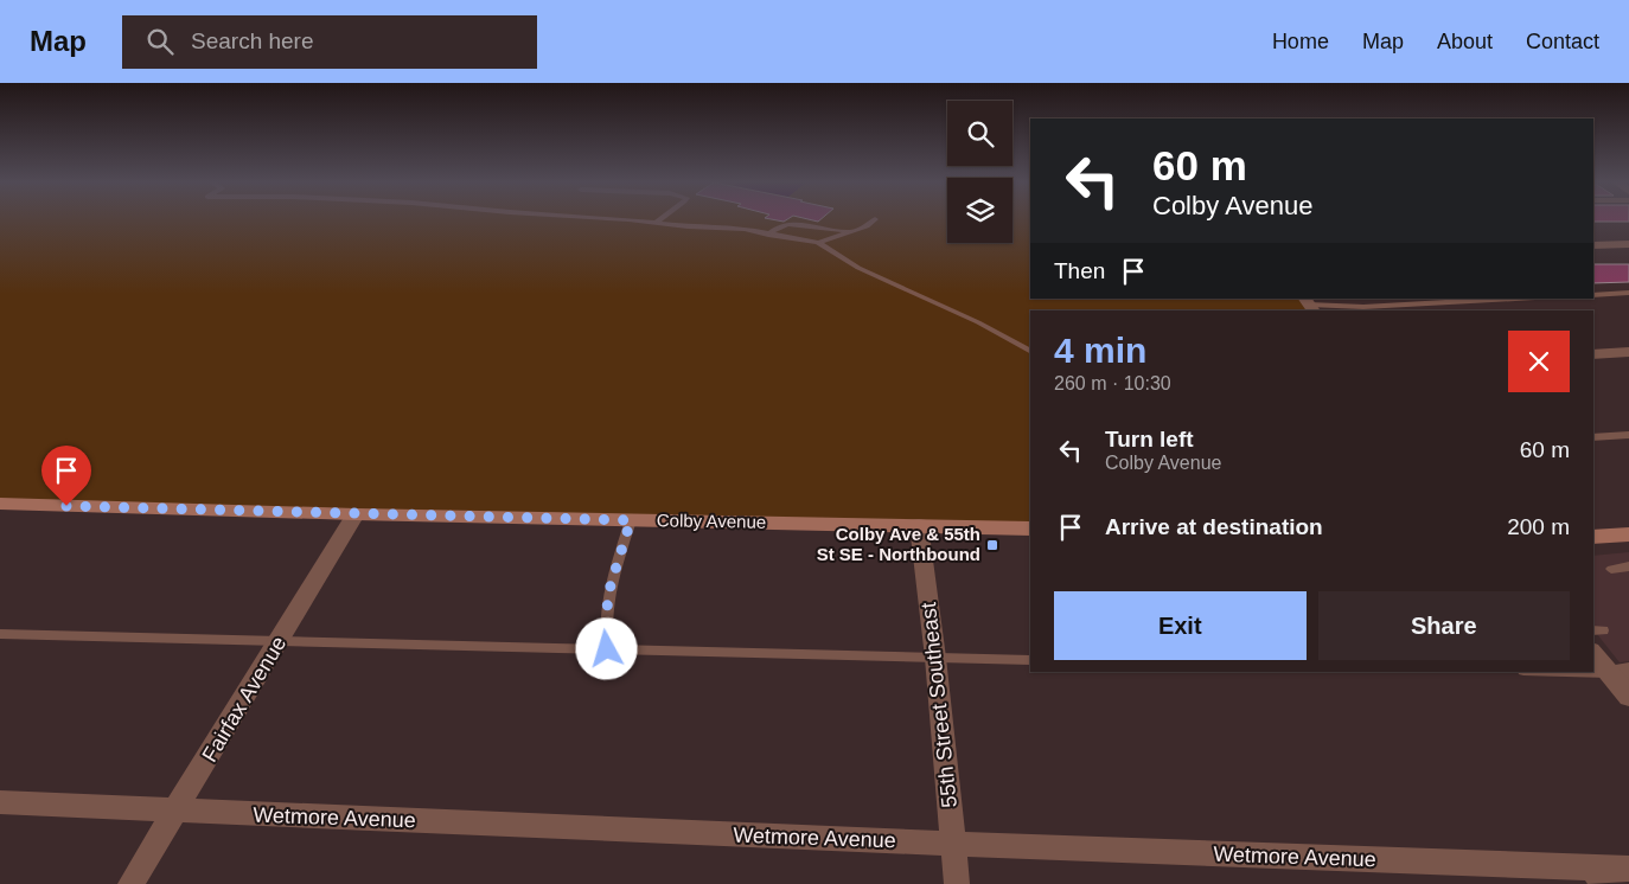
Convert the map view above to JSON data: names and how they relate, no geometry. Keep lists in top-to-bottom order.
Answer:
{
  "streets": {
    "main road": ["Colby Avenue"],
    "street": ["Fairfax Avenue", "55th Street Southeast", "Wetmore Avenue"]
  },
  "crossings": [
    ["Colby Avenue", "Fairfax Avenue"],
    ["Colby Avenue", "55th Street Southeast"],
    ["Fairfax Avenue", "Wetmore Avenue"],
    ["55th Street Southeast", "Wetmore Avenue"]
  ],
  "places": {
    "transit": ["Colby Ave & 55th St SE - Northbound"]
  },
  "page": {
    "header": "Map",
    "search": "Search here",
    "nav": [
      "Home",
      "Map",
      "About",
      "Contact"
    ],
    "turn": ["60 m", "Colby Avenue"],
    "then": "Then",
    "heading": ["4 min", "260 m · 10:30"],
    "list": [
      {
        "name": "Turn left",
        "note": "Colby Avenue",
        "value": "60 m"
      },
      {
        "name": "Arrive at destination",
        "value": "200 m"
      }
    ],
    "buttons": ["Exit", "Share"]
  }
}
